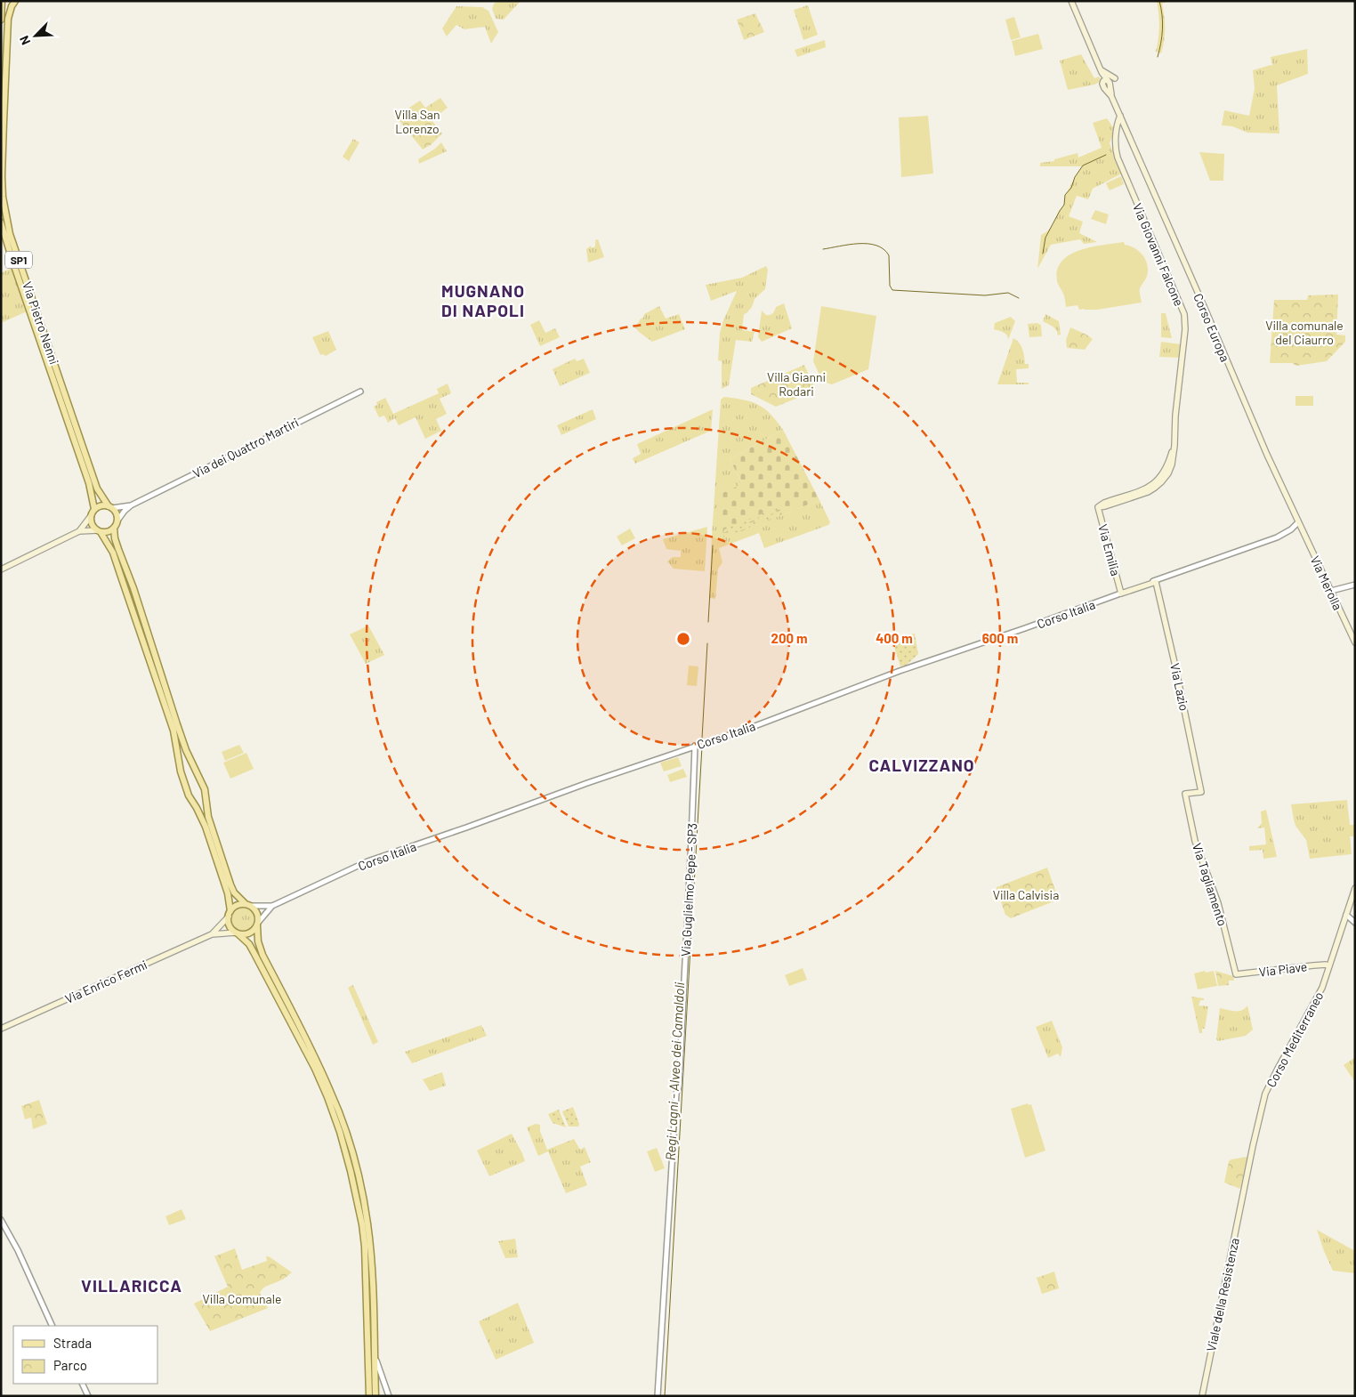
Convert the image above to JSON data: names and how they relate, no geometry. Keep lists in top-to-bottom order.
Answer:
{
  "streets": {
    "main road": [
      "Via Giovanni Falcone",
      "SP1",
      "Via Pietro Nenni",
      "Corso Europa",
      "Via Emilia",
      "Via Merolla",
      "Corso Italia",
      "Via Lazio",
      "Via Tagliamento",
      "Via Piave",
      "Via Enrico Fermi",
      "Corso Mediterraneo",
      "Viale della Resistenza"
    ],
    "street": ["Via dei Quattro Martiri", "Via Guglielmo Pepe - SP3"]
  },
  "crossings": [
    ["Via Giovanni Falcone", "Corso Europa"],
    ["Via Giovanni Falcone", "Via Emilia"],
    ["Via Pietro Nenni", "Via dei Quattro Martiri"],
    ["Corso Europa", "Via Merolla"],
    ["Corso Europa", "Corso Italia"],
    ["Via Emilia", "Corso Italia"],
    ["Via Merolla", "Corso Italia"],
    ["Corso Italia", "Via Lazio"],
    ["Corso Italia", "Via Guglielmo Pepe - SP3"],
    ["Via Lazio", "Via Tagliamento"],
    ["Via Tagliamento", "Via Piave"],
    ["Via Piave", "Corso Mediterraneo"],
    ["Corso Mediterraneo", "Viale della Resistenza"]
  ],
  "districts": ["MUGNANO DI NAPOLI", "CALVIZZANO", "VILLARICCA"],
  "water": ["Regi Lagni - Alveo dei Camaldoli"],
  "parks": [
    "Villa San Lorenzo",
    "Villa comunale del Ciaurro",
    "Villa Gianni Rodari",
    "Villa Calvisia",
    "Villa Comunale"
  ],
  "legend": ["Strada", "Parco"],
  "north": "bottom left",
  "rings": ["200 m", "400 m", "600 m"]
}
